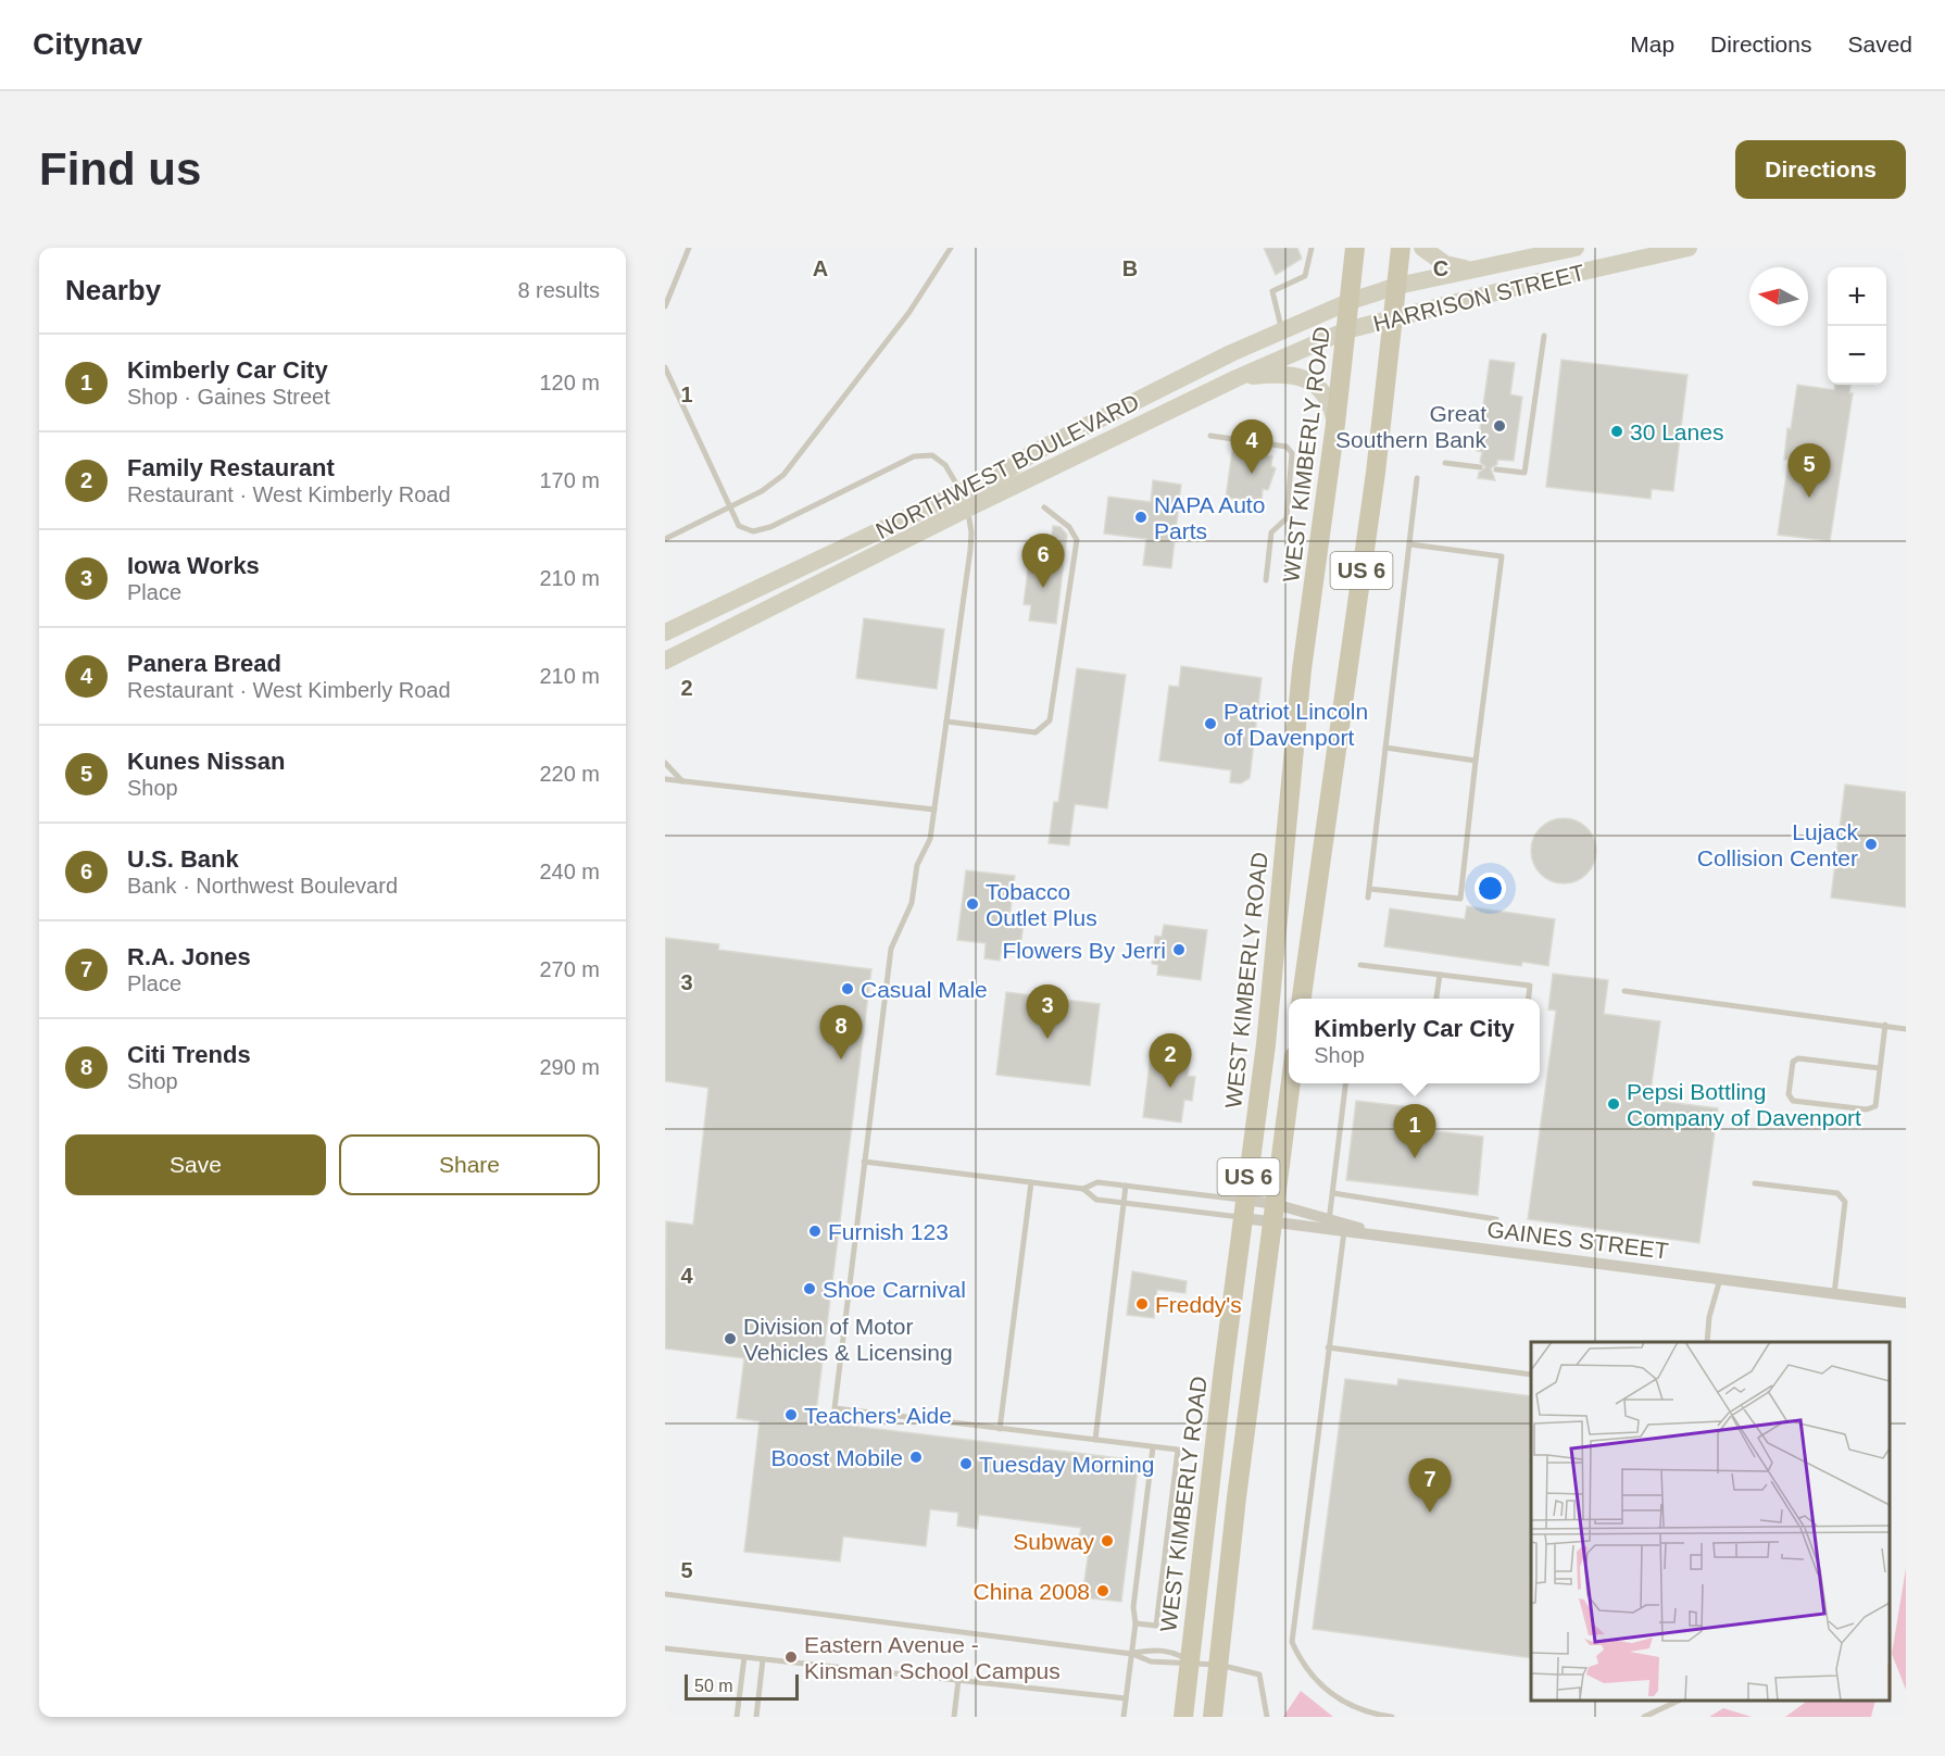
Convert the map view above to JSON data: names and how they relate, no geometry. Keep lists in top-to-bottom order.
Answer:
{
  "streets": {
    "main road": [
      "HARRISON STREET",
      "WEST KIMBERLY ROAD",
      "NORTHWEST BOULEVARD",
      "US 6"
    ],
    "street": ["GAINES STREET"]
  },
  "crossings": [
    ["HARRISON STREET", "WEST KIMBERLY ROAD"],
    ["HARRISON STREET", "NORTHWEST BOULEVARD"],
    ["HARRISON STREET", "US 6"],
    ["WEST KIMBERLY ROAD", "NORTHWEST BOULEVARD"],
    ["WEST KIMBERLY ROAD", "GAINES STREET"],
    ["US 6", "GAINES STREET"]
  ],
  "places": [
    "Great Southern Bank",
    "30 Lanes",
    "NAPA Auto Parts",
    "Patriot Lincoln of Davenport",
    "Lujack Collision Center",
    "Tobacco Outlet Plus",
    "Flowers By Jerri",
    "Casual Male",
    "Pepsi Bottling Company of Davenport",
    "Furnish 123",
    "Shoe Carnival",
    "Freddy's",
    "Division of Motor Vehicles & Licensing",
    "Teachers' Aide",
    "Boost Mobile",
    "Tuesday Morning",
    "Subway",
    "China 2008",
    "Eastern Avenue - Kinsman School Campus"
  ],
  "scale_bar": "50 m",
  "north": "left",
  "page": {
    "header": "Citynav",
    "nav": ["Map", "Directions", "Saved"],
    "buttons": [
      "Directions",
      ["Save", "Share"]
    ],
    "title": "Find us",
    "heading": ["Nearby", "8 results"],
    "map_buttons": ["+", "−"],
    "list": [
      {
        "mark": "1",
        "name": "Kimberly Car City",
        "note": "Shop · Gaines Street",
        "value": "120 m"
      },
      {
        "mark": "2",
        "name": "Family Restaurant",
        "note": "Restaurant · West Kimberly Road",
        "value": "170 m"
      },
      {
        "mark": "3",
        "name": "Iowa Works",
        "note": "Place",
        "value": "210 m"
      },
      {
        "mark": "4",
        "name": "Panera Bread",
        "note": "Restaurant · West Kimberly Road",
        "value": "210 m"
      },
      {
        "mark": "5",
        "name": "Kunes Nissan",
        "note": "Shop",
        "value": "220 m"
      },
      {
        "mark": "6",
        "name": "U.S. Bank",
        "note": "Bank · Northwest Boulevard",
        "value": "240 m"
      },
      {
        "mark": "7",
        "name": "R.A. Jones",
        "note": "Place",
        "value": "270 m"
      },
      {
        "mark": "8",
        "name": "Citi Trends",
        "note": "Shop",
        "value": "290 m"
      }
    ],
    "pins": [
      "4",
      "5",
      "6",
      "3",
      "8",
      "2",
      "1",
      "7"
    ],
    "popup": ["Kimberly Car City", "Shop"],
    "scale": "50 m"
  },
  "grid": {
    "columns": ["A", "B", "C"],
    "rows": [
      "1",
      "2",
      "3",
      "4",
      "5"
    ]
  }
}
